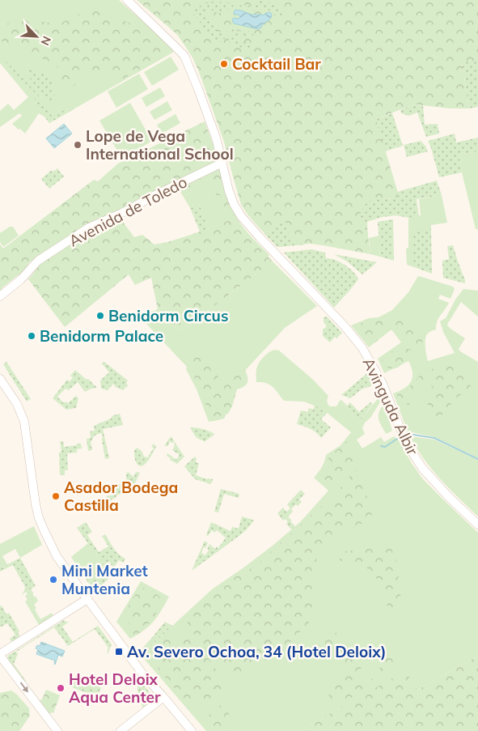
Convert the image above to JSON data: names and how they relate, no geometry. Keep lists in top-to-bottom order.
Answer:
{
  "streets": {
    "street": ["Avenida de Toledo", "Avinguda Albir"]
  },
  "crossings": [
    ["Avenida de Toledo", "Avinguda Albir"]
  ],
  "places": {
    "other": [
      "Cocktail Bar",
      "Lope de Vega International School",
      "Benidorm Circus",
      "Benidorm Palace",
      "Asador Bodega Castilla",
      "Mini Market Muntenia",
      "Hotel Deloix Aqua Center"
    ],
    "transit": ["Av. Severo Ochoa, 34 (Hotel Deloix)"]
  },
  "north": "bottom right"
}
